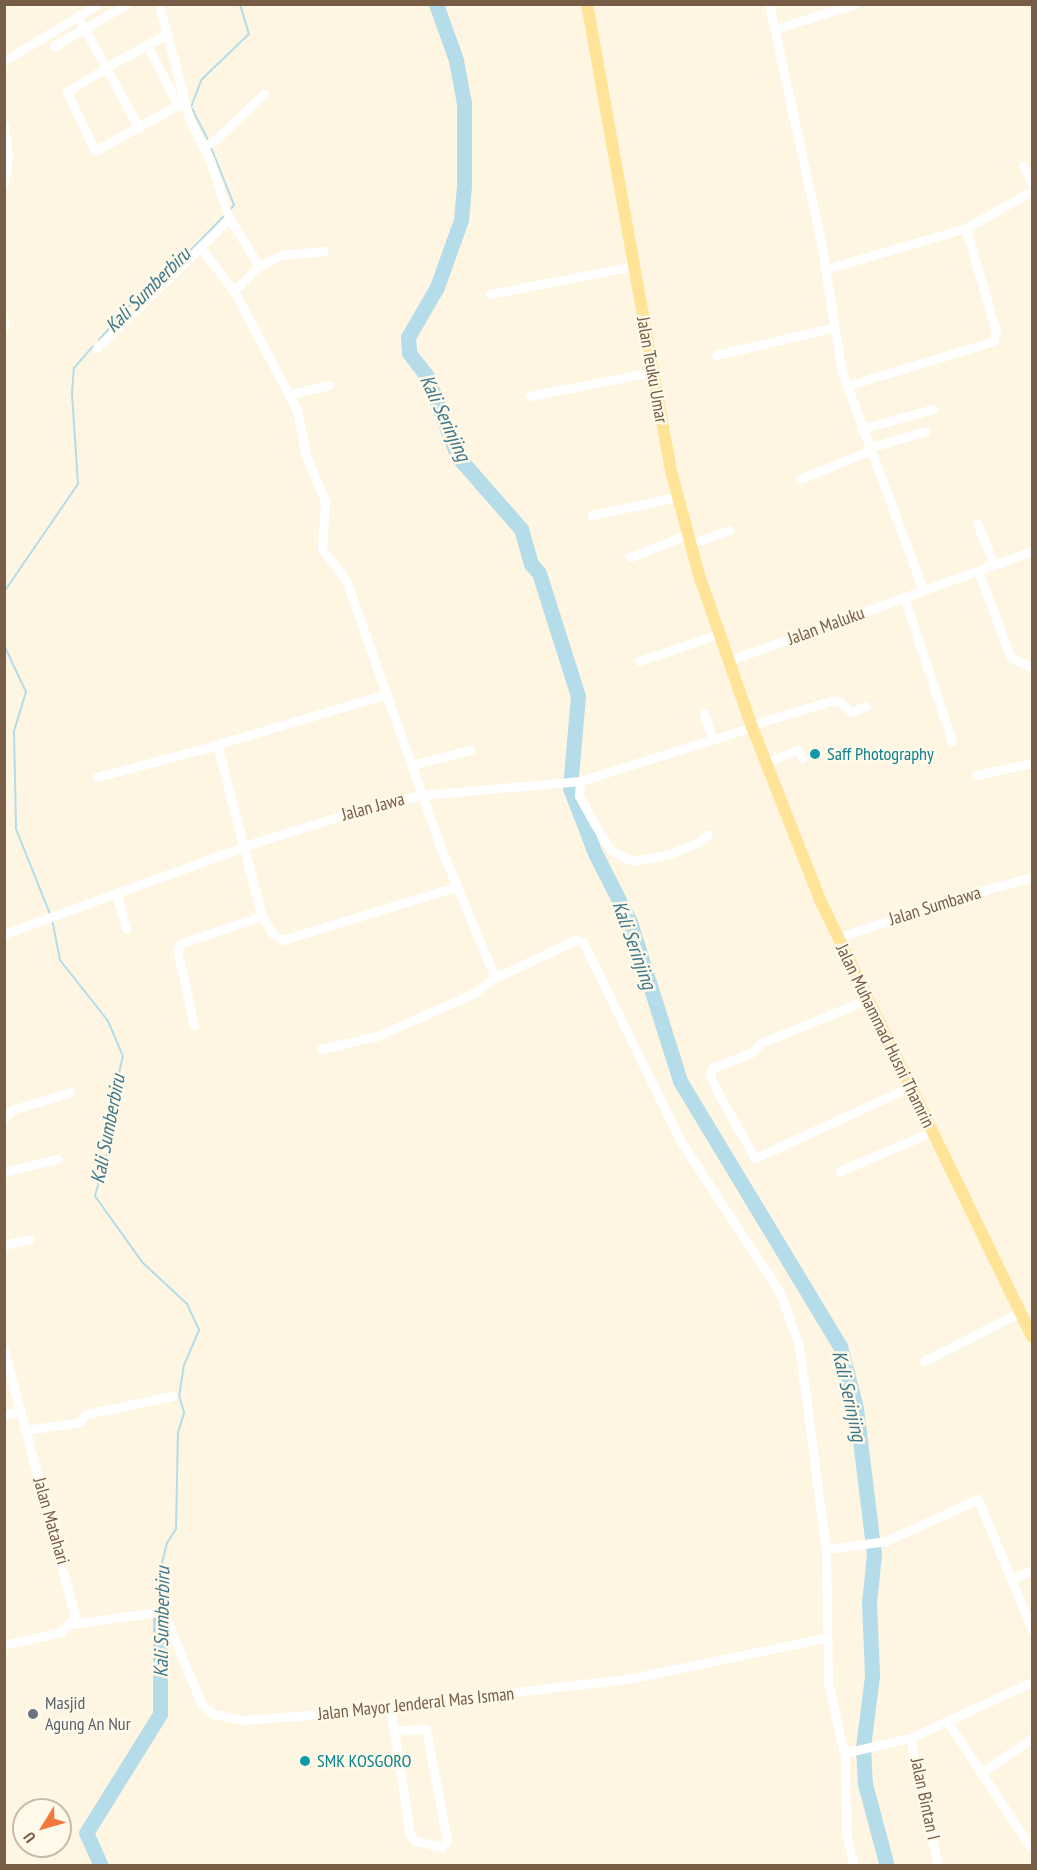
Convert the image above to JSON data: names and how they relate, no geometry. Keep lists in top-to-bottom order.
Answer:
{
  "streets": {
    "main road": ["Jalan Teuku Umar", "Jalan Muhammad Husni Thamrin"],
    "street": [
      "Jalan Maluku",
      "Jalan Jawa",
      "Jalan Sumbawa",
      "Jalan Matahari",
      "Jalan Mayor Jenderal Mas Isman",
      "Jalan Bintan I"
    ]
  },
  "crossings": [
    ["Jalan Teuku Umar", "Jalan Maluku"],
    ["Jalan Teuku Umar", "Jalan Jawa"],
    ["Jalan Teuku Umar", "Jalan Muhammad Husni Thamrin"],
    ["Jalan Jawa", "Jalan Muhammad Husni Thamrin"],
    ["Jalan Sumbawa", "Jalan Muhammad Husni Thamrin"],
    ["Jalan Matahari", "Jalan Mayor Jenderal Mas Isman"]
  ],
  "water": ["Kali Sumberbiru", "Kali Serinjing"],
  "places": ["Saff Photography", "Masjid Agung An Nur", "SMK KOSGORO"],
  "north": "bottom left"
}
